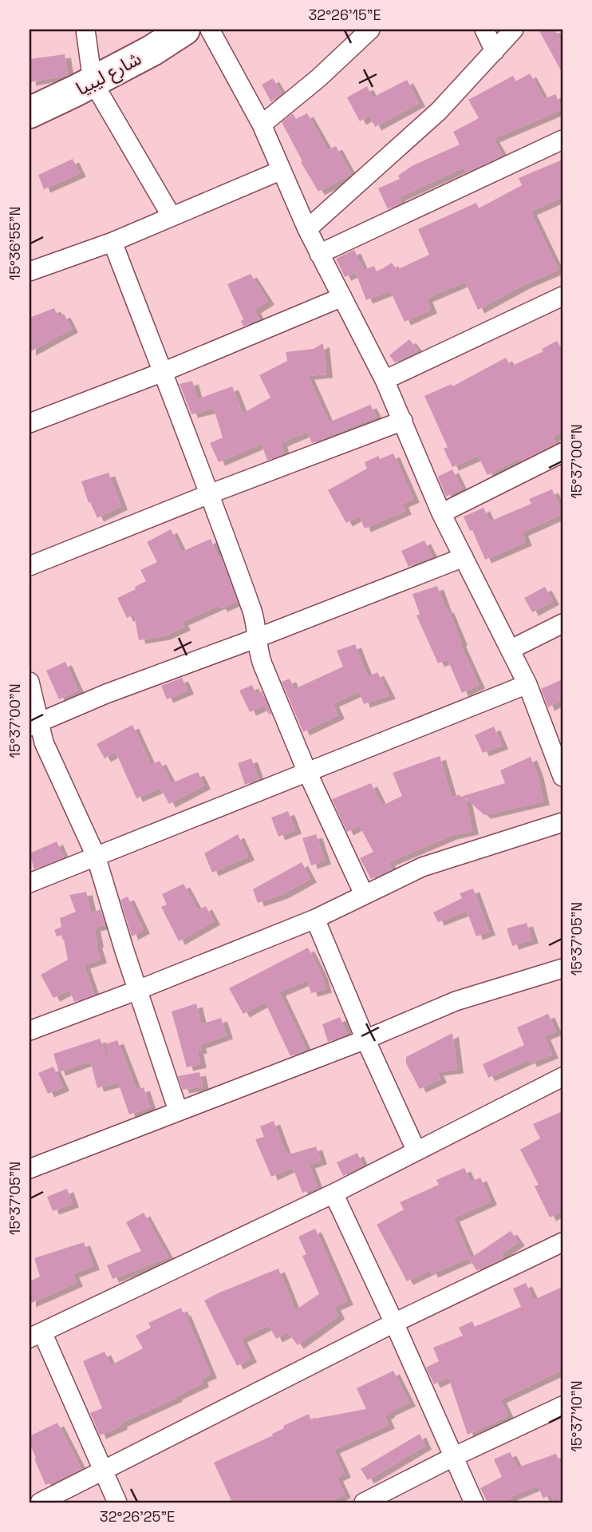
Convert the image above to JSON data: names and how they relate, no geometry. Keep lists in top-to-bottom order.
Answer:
{
  "streets": {
    "highway": ["شارع ليبيا"]
  },
  "coordinates": [
    "32°26'15\"E",
    "15°36'55\"N",
    "15°37'00\"N",
    "15°37'05\"N",
    "15°37'10\"N",
    "32°26'25\"E"
  ]
}
